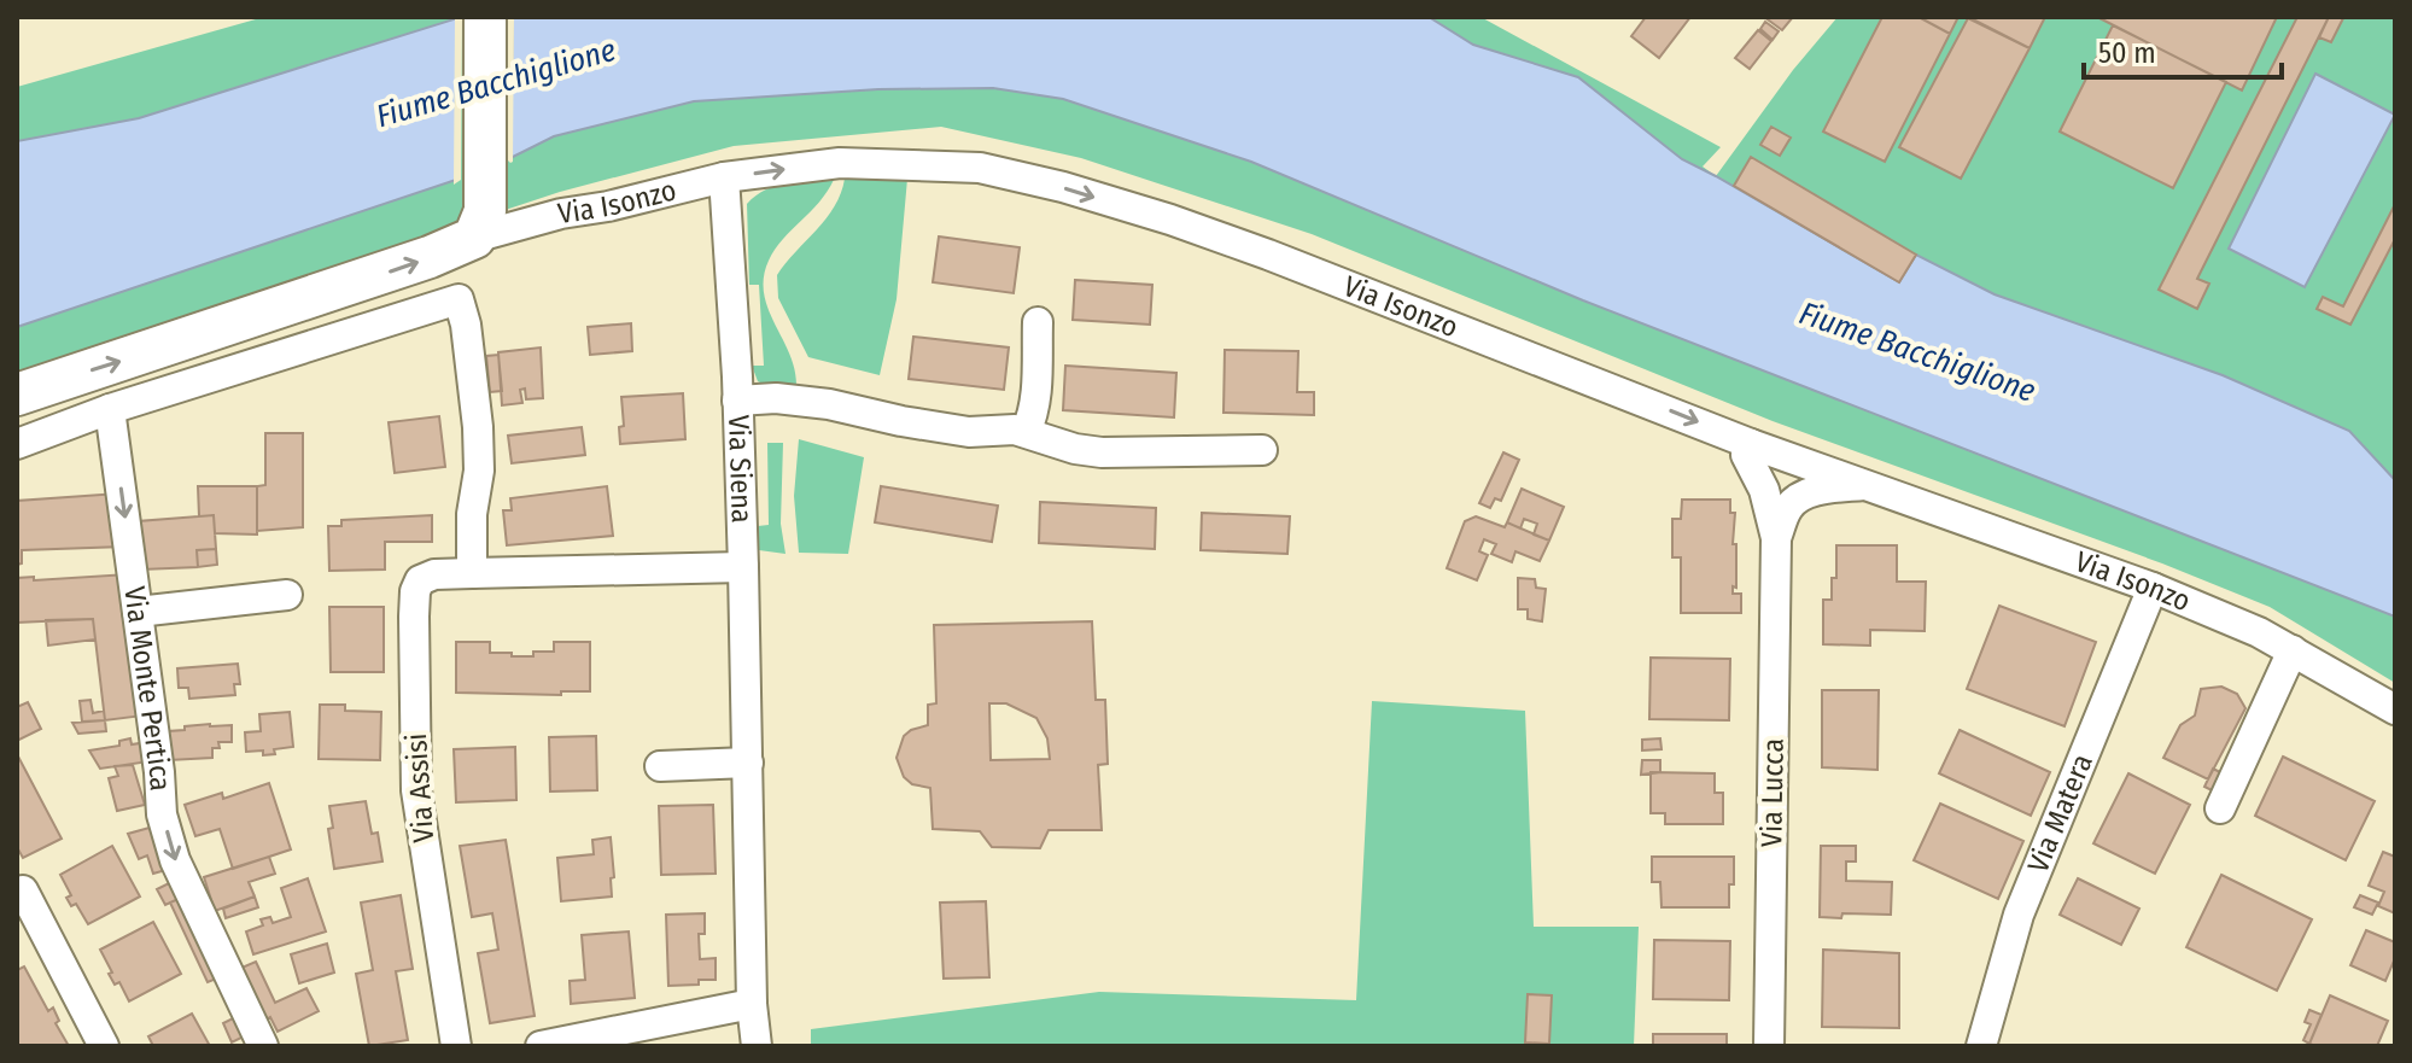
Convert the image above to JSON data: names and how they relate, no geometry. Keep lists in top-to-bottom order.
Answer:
{
  "streets": {
    "main road": ["Via Isonzo"],
    "street": [
      "Via Siena",
      "Via Monte Pertica",
      "Via Assisi",
      "Via Lucca",
      "Via Matera"
    ]
  },
  "crossings": [
    ["Via Isonzo", "Via Siena"],
    ["Via Isonzo", "Via Lucca"],
    ["Via Isonzo", "Via Matera"],
    ["Via Siena", "Via Assisi"]
  ],
  "one_way": ["Via Monte Pertica"],
  "water": ["Fiume Bacchiglione"],
  "scale_bar": "50 m"
}
